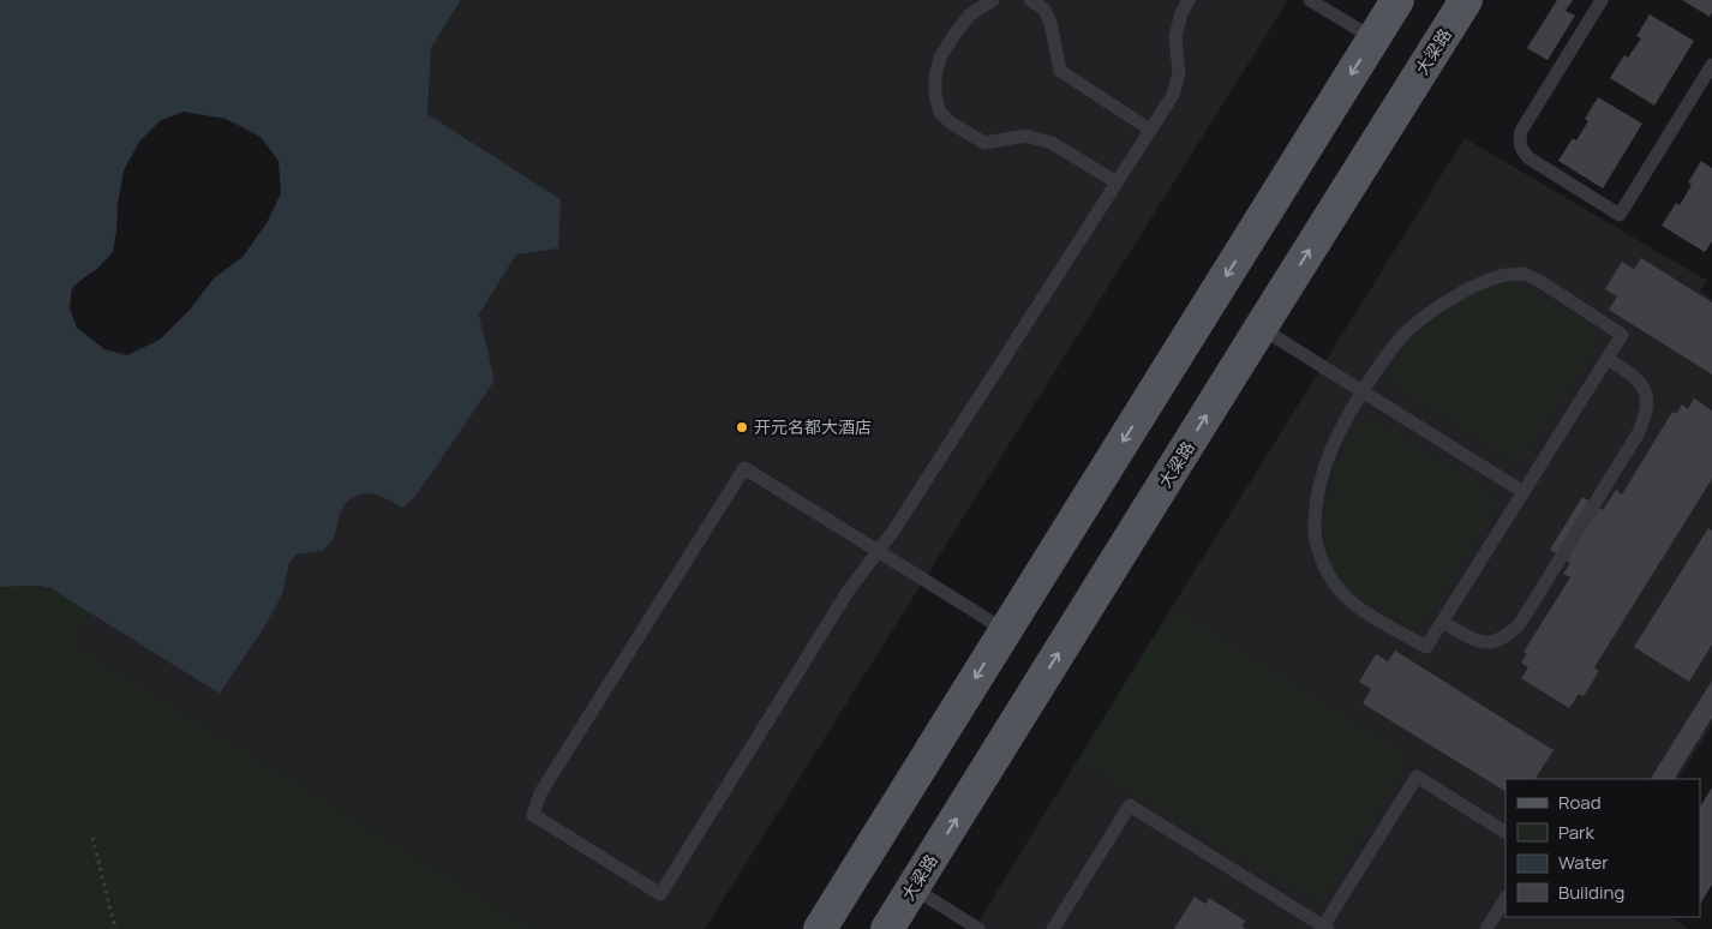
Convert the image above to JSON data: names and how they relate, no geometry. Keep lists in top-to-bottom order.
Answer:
{
  "streets": {
    "main road": ["大梁路"]
  },
  "places": ["开元名都大酒店"],
  "legend": [
    "Road",
    "Park",
    "Water",
    "Building"
  ]
}
